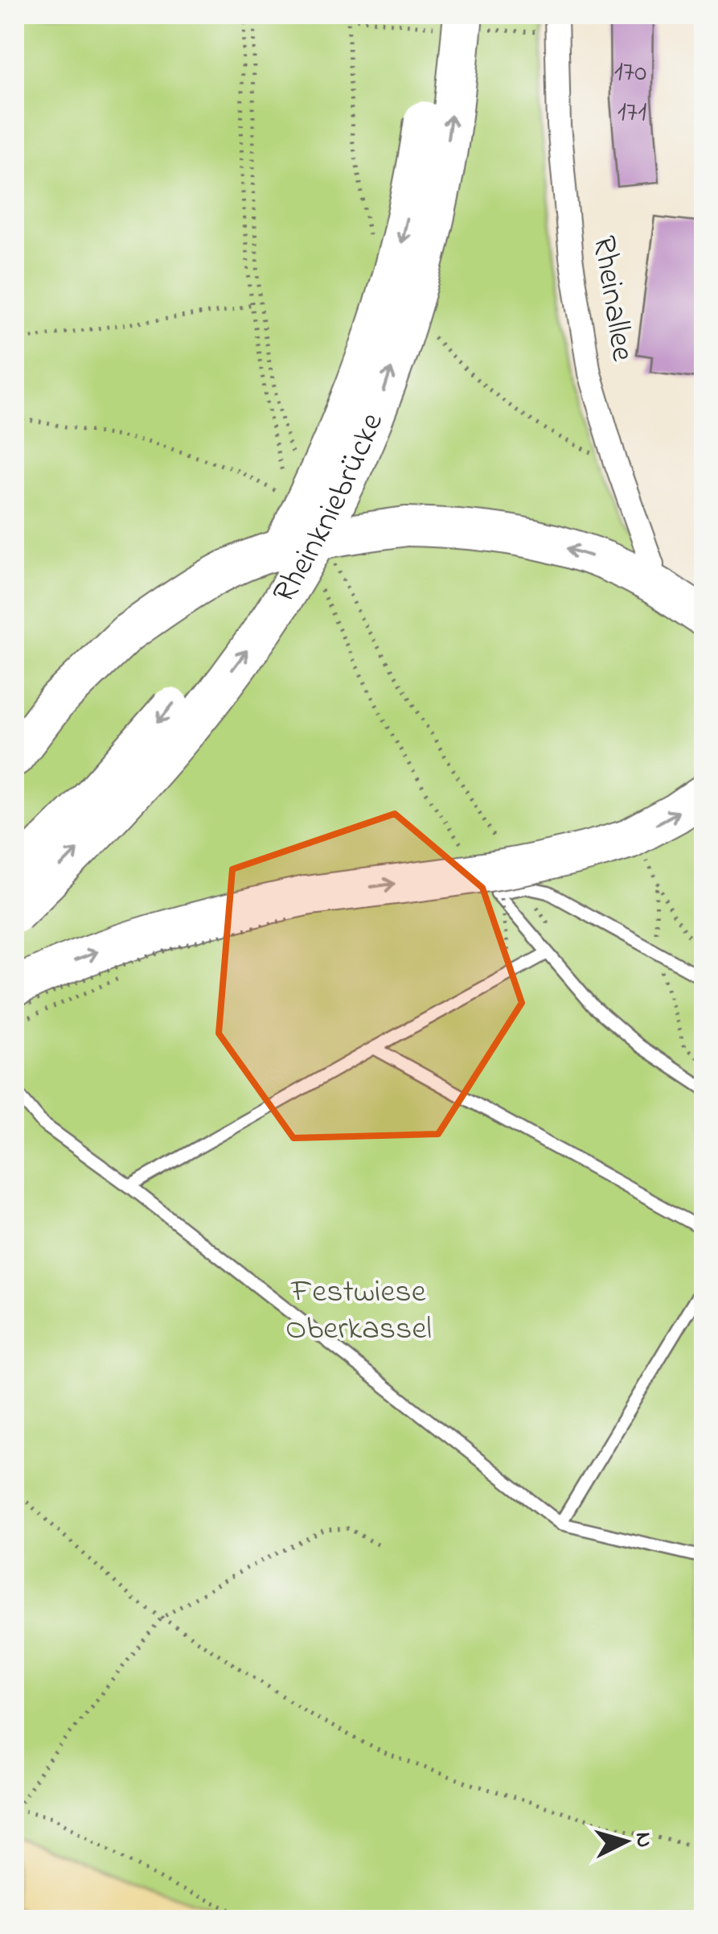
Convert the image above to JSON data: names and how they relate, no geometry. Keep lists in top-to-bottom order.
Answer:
{
  "streets": {
    "highway": ["Rheinkniebrücke"],
    "street": ["Rheinallee"]
  },
  "parks": ["Festwiese Oberkassel"],
  "house_numbers": ["170", "171"],
  "north": "right"
}
